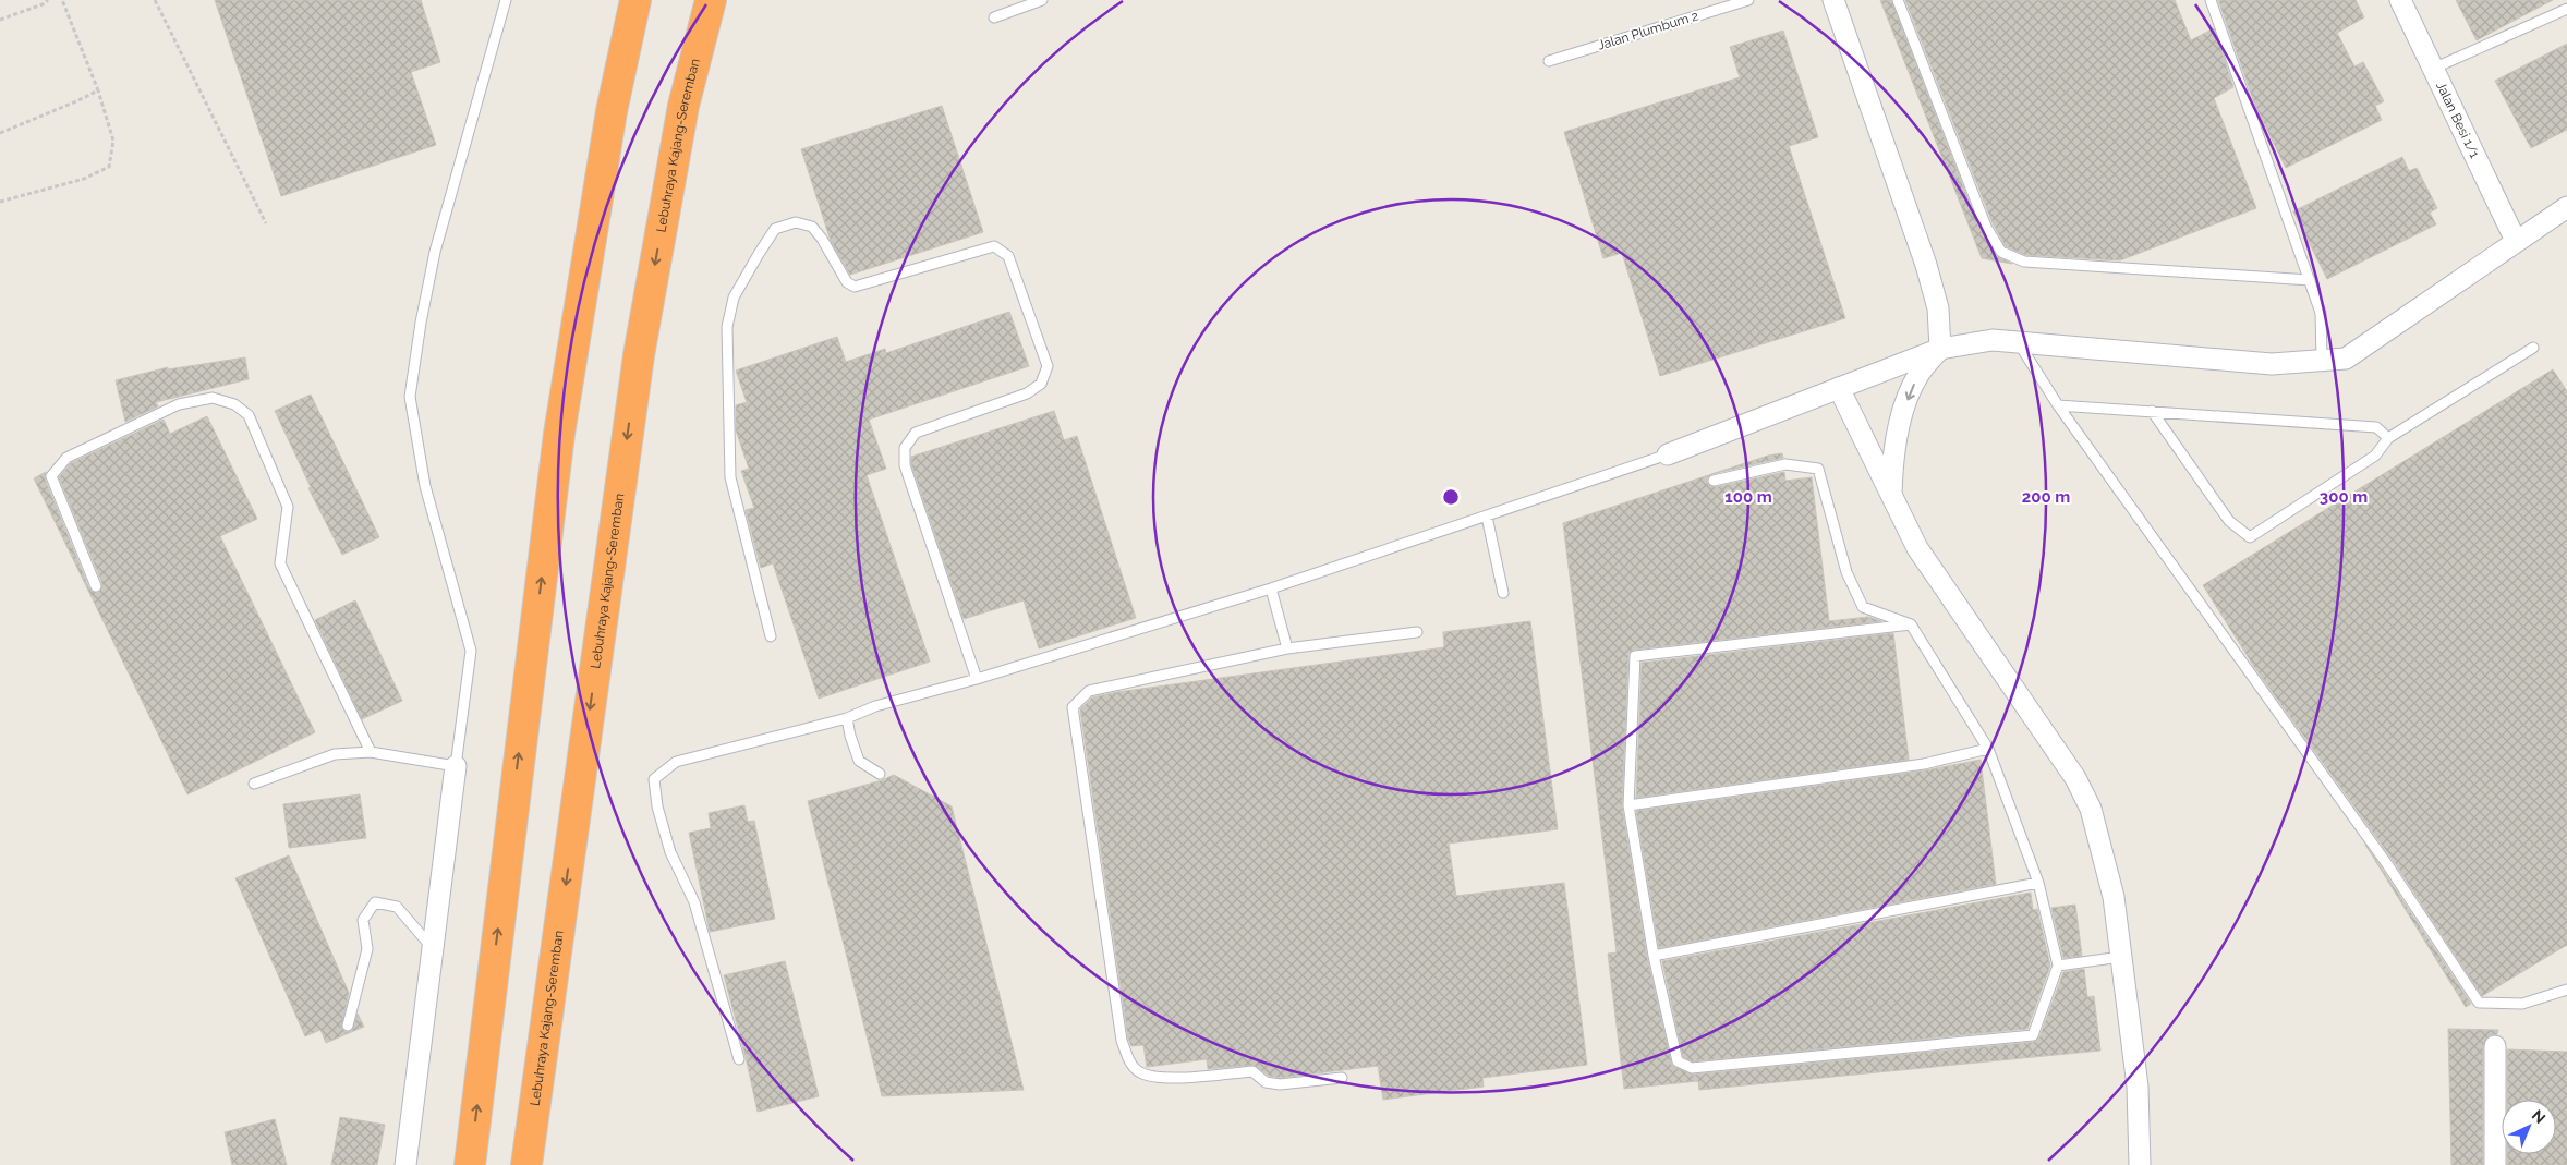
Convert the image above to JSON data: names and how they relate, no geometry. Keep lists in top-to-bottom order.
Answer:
{
  "streets": {
    "highway": ["Lebuhraya Kajang-Seremban"],
    "street": ["Jalan Besi 1/1"],
    "lane": ["Jalan Plumbum 2"]
  },
  "north": "top right",
  "rings": ["100 m", "200 m", "300 m"]
}
